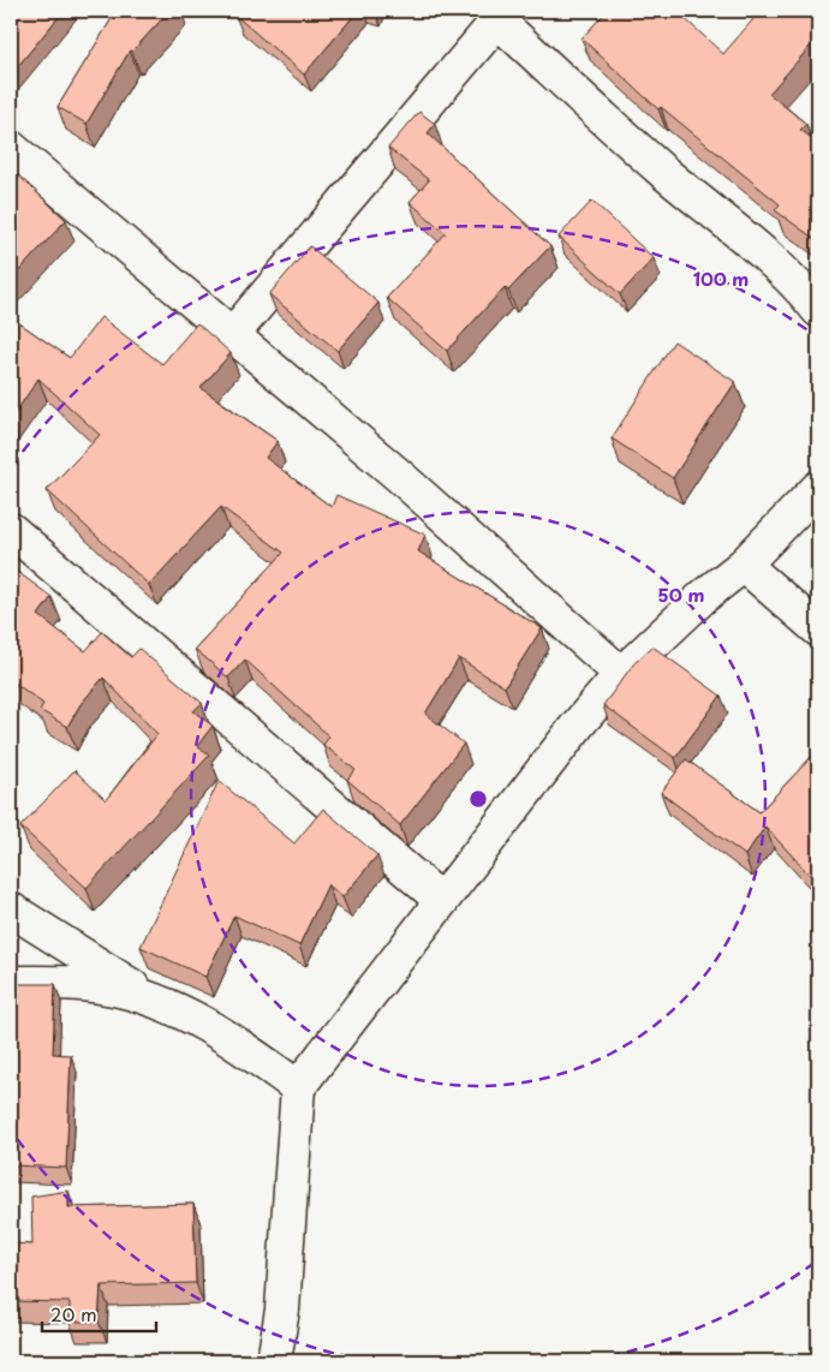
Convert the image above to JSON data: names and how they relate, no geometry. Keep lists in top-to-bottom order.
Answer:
{
  "scale_bar": "20 m",
  "rings": ["100 m", "50 m"]
}
